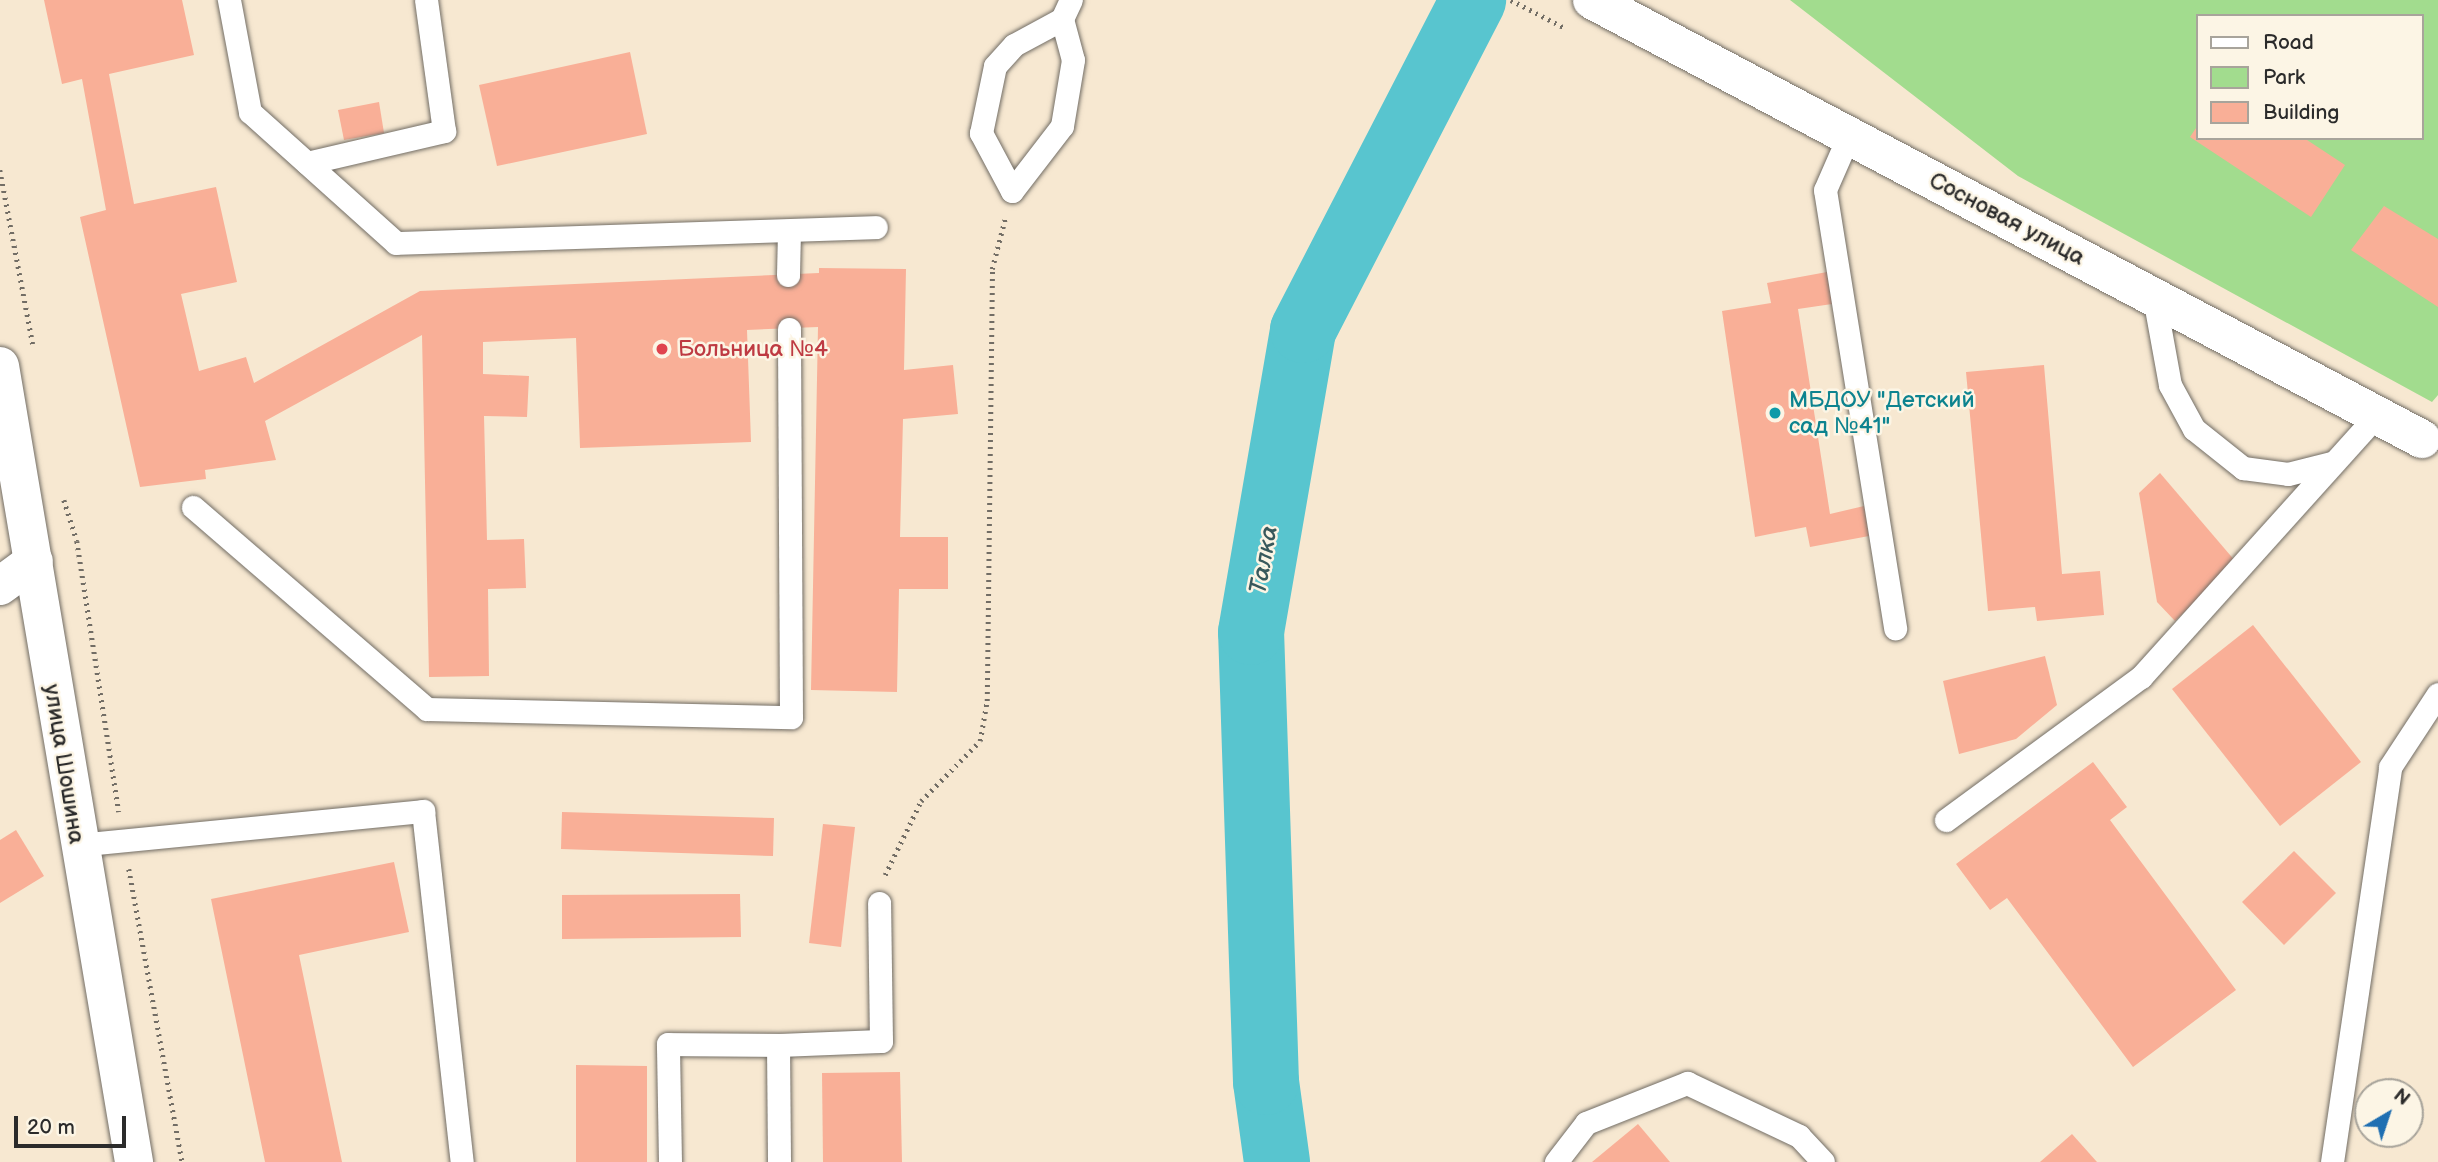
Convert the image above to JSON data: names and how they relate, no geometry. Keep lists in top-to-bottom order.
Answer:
{
  "streets": {
    "street": ["Сосновая улица", "улица Шошина"]
  },
  "water": ["Талка"],
  "places": ["Больница №4", "МБДОУ \"Детский сад №41\""],
  "legend": ["Road", "Park", "Building"],
  "scale_bar": "20 m",
  "north": "top right"
}
